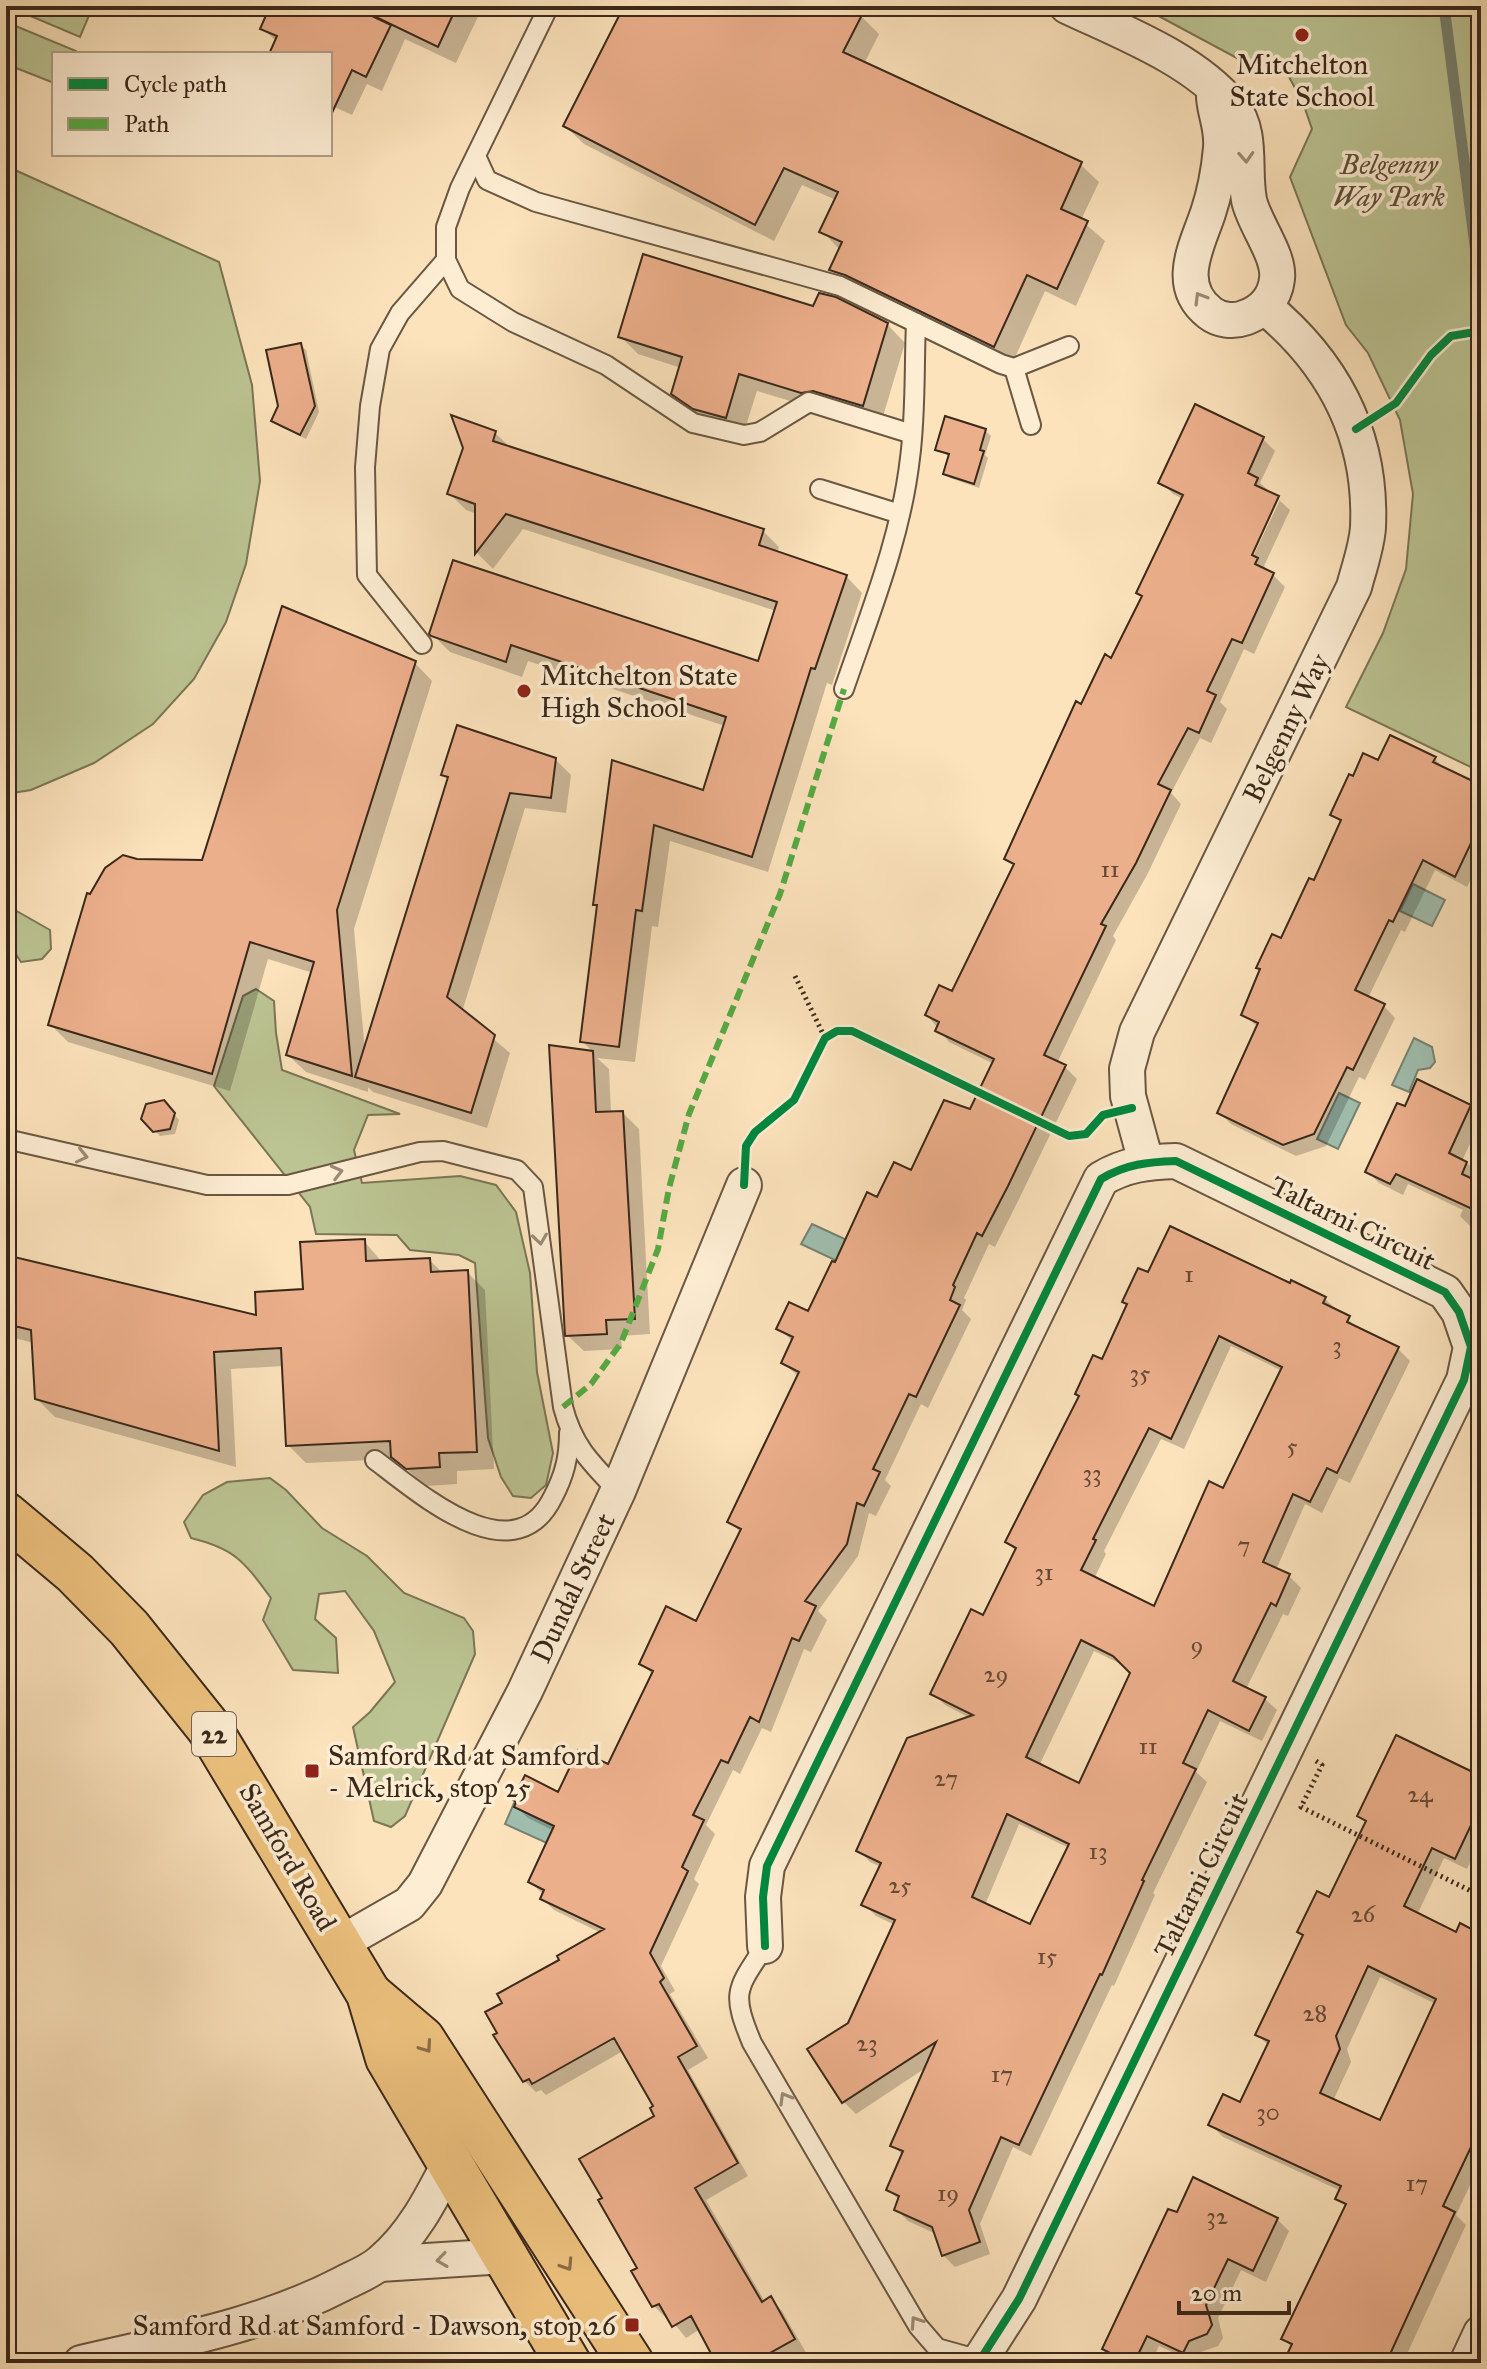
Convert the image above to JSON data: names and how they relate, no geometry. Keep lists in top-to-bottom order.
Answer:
{
  "streets": {
    "main road": ["22", "Samford Road"],
    "street": ["Belgenny Way", "Taltarni Circuit", "Dundal Street"]
  },
  "crossings": [
    ["Belgenny Way", "Taltarni Circuit"],
    ["Dundal Street", "Samford Road"]
  ],
  "parks": ["Belgenny Way Park"],
  "places": {
    "other": ["Mitchelton State School", "Mitchelton State High School"],
    "transit": ["Samford Rd at Samford - Melrick, stop 25", "Samford Rd at Samford - Dawson, stop 26"]
  },
  "house_numbers": [
    "11",
    "1",
    "3",
    "35",
    "5",
    "33",
    "7",
    "31",
    "9",
    "29",
    "11",
    "27",
    "24",
    "13",
    "25",
    "26",
    "15",
    "28",
    "23",
    "17",
    "30",
    "17",
    "19",
    "32"
  ],
  "legend": ["Cycle path", "Path"],
  "scale_bar": "20 m"
}
